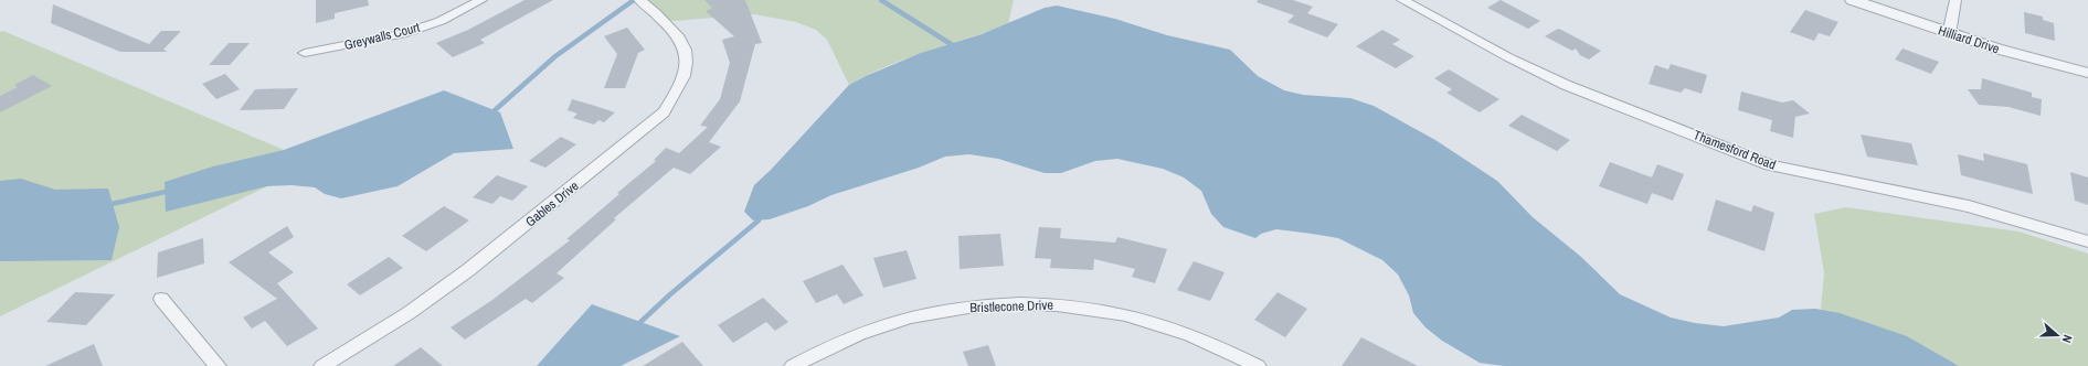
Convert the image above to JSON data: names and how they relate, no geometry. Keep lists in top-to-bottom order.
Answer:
{
  "streets": {
    "street": [
      "Greywalls Court",
      "Hilliard Drive",
      "Thamesford Road",
      "Gables Drive",
      "Bristlecone Drive"
    ]
  },
  "north": "right"
}
